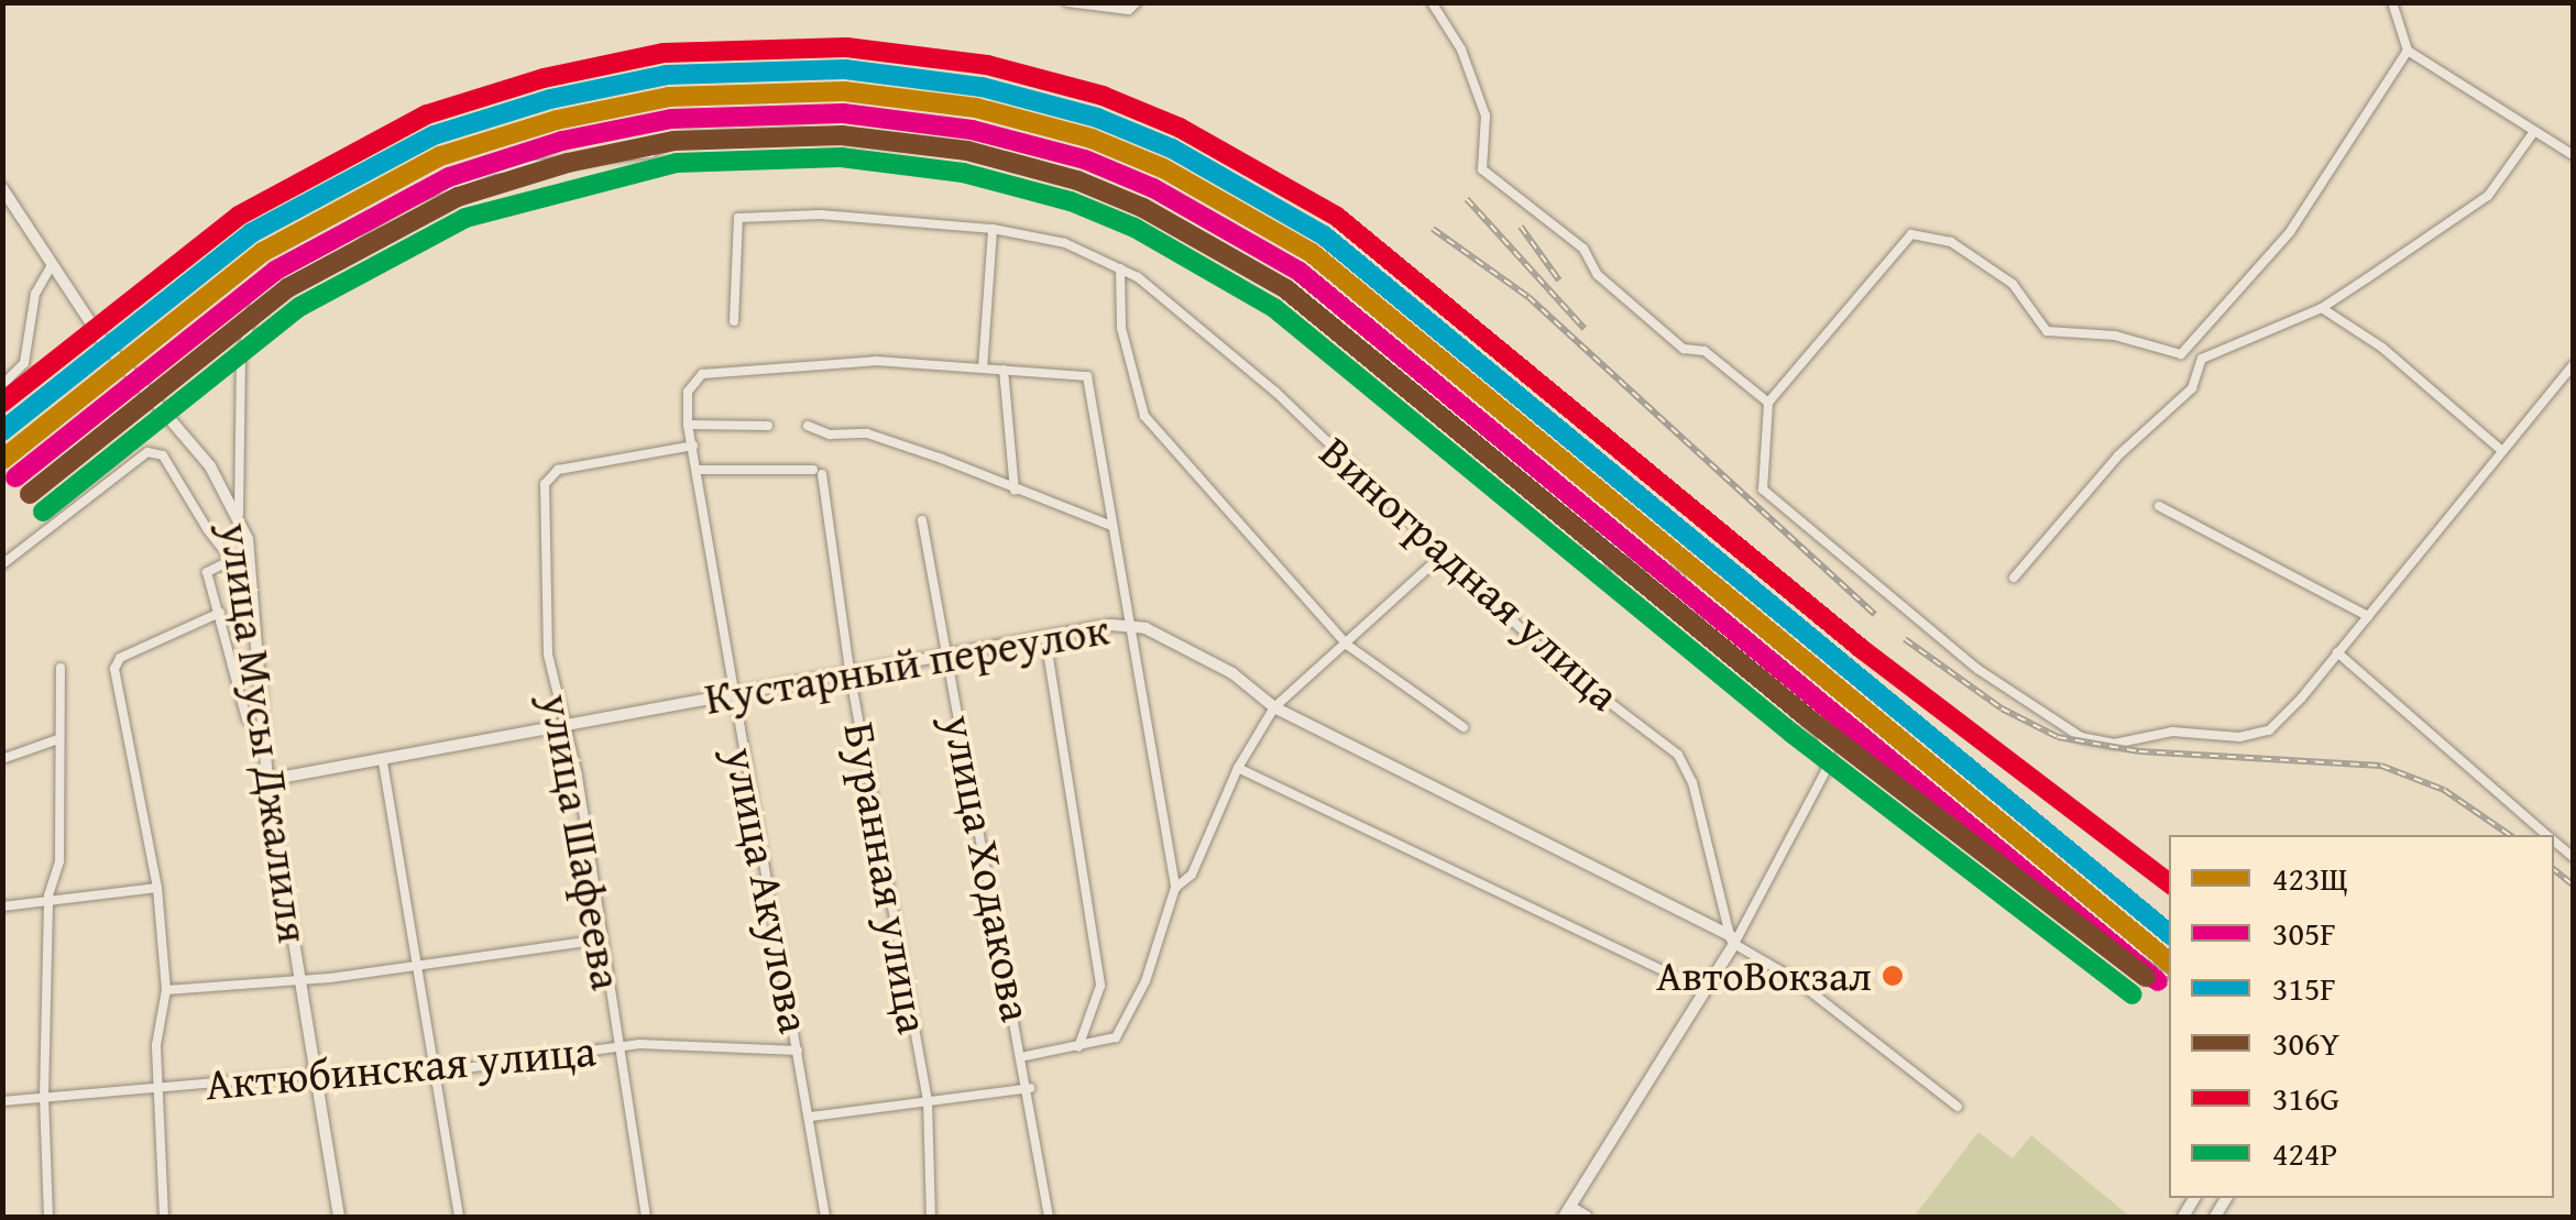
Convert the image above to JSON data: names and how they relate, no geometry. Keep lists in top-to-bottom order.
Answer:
{
  "streets": {
    "street": [
      "Виноградная улица",
      "Кустарный переулок",
      "улица Мусы Джалиля",
      "улица Шафеева",
      "улица Ходакова",
      "Буранная улица",
      "улица Акулова",
      "Актюбинская улица"
    ]
  },
  "crossings": [
    ["Виноградная улица", "Кустарный переулок"],
    ["Кустарный переулок", "улица Мусы Джалиля"],
    ["Кустарный переулок", "улица Шафеева"],
    ["Кустарный переулок", "улица Ходакова"],
    ["Кустарный переулок", "Буранная улица"],
    ["Кустарный переулок", "улица Акулова"],
    ["улица Мусы Джалиля", "Актюбинская улица"],
    ["улица Шафеева", "улица Акулова"],
    ["улица Шафеева", "Актюбинская улица"],
    ["Буранная улица", "улица Акулова"],
    ["улица Акулова", "Актюбинская улица"]
  ],
  "places": ["АвтоВокзал"],
  "lines": [
    "transit line 316G",
    "transit line 315F",
    "transit line 423Щ",
    "transit line 305F",
    "transit line 306Y",
    "transit line 424Р"
  ],
  "legend": [
    "423Щ",
    "305F",
    "315F",
    "306Y",
    "316G",
    "424Р"
  ]
}
